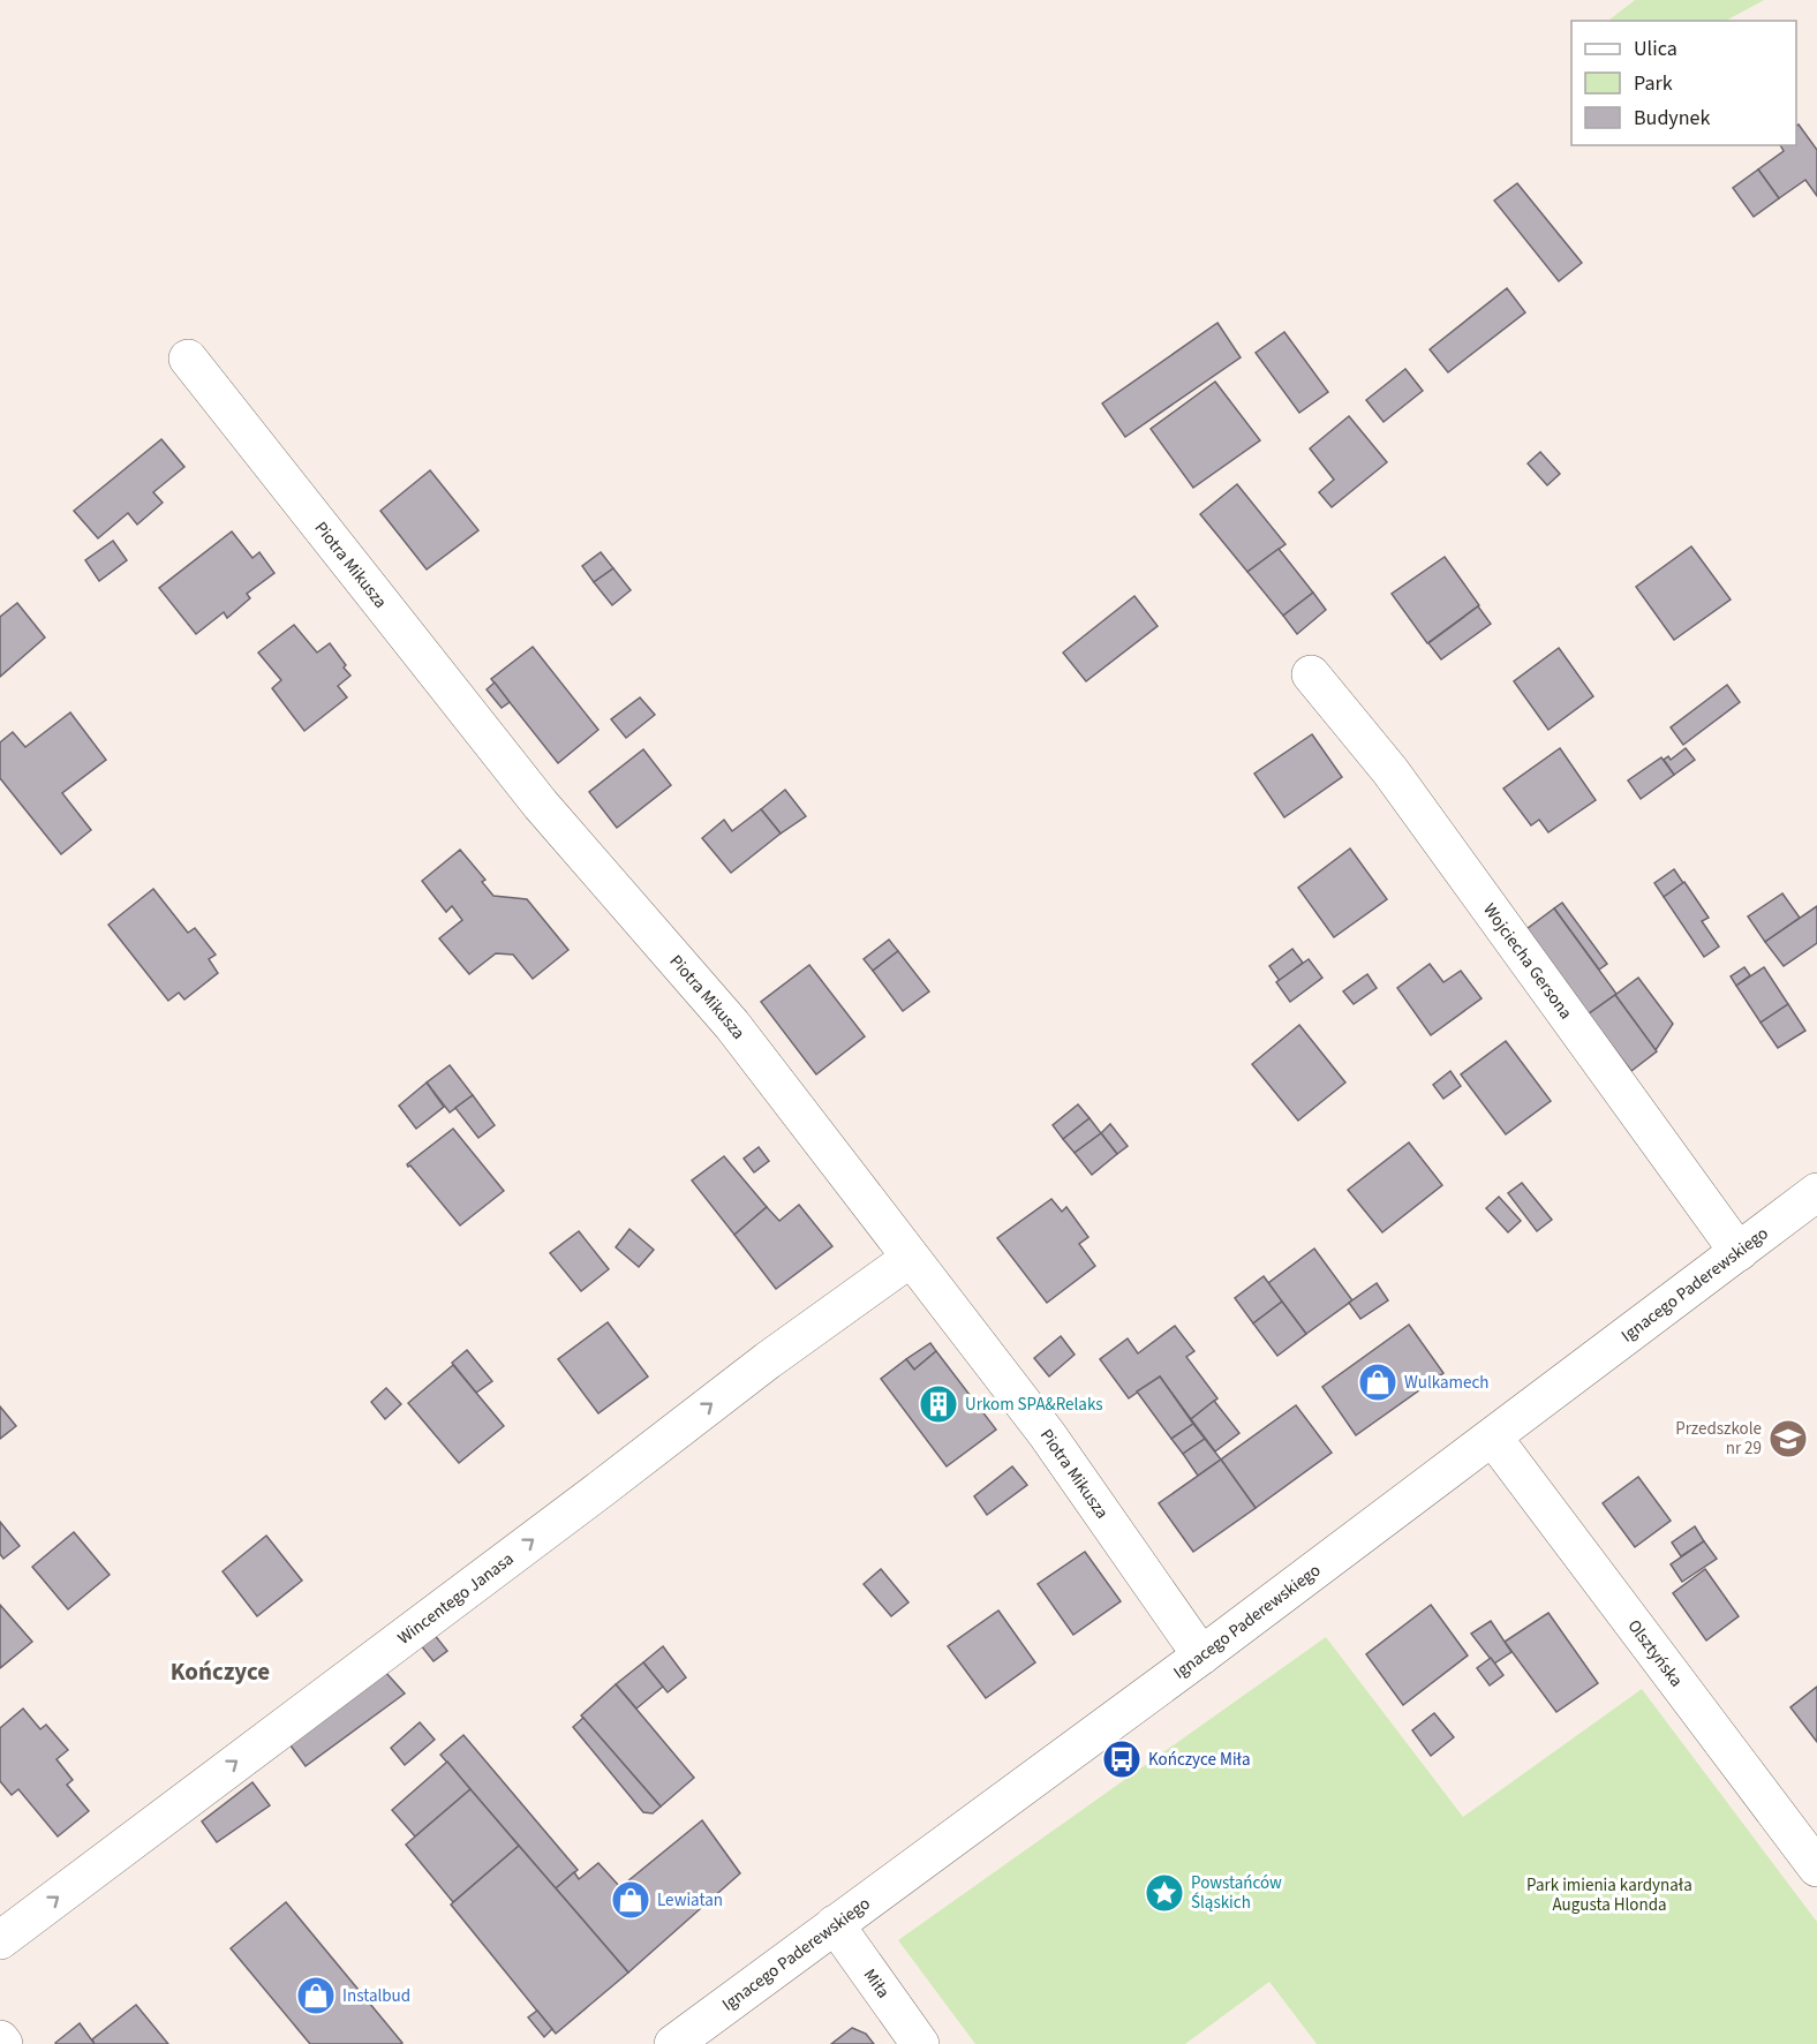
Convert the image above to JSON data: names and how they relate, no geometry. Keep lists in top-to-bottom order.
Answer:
{
  "streets": {
    "street": [
      "Piotra Mikusza",
      "Wojciecha Gersona",
      "Ignacego Paderewskiego",
      "Wincentego Janasa",
      "Olsztyńska",
      "Miła"
    ]
  },
  "crossings": [
    ["Piotra Mikusza", "Ignacego Paderewskiego"],
    ["Piotra Mikusza", "Wincentego Janasa"],
    ["Wojciecha Gersona", "Ignacego Paderewskiego"],
    ["Ignacego Paderewskiego", "Olsztyńska"],
    ["Ignacego Paderewskiego", "Miła"]
  ],
  "one_way": ["Wincentego Janasa"],
  "districts": ["Kończyce"],
  "parks": ["Park imienia kardynała Augusta Hlonda"],
  "places": {
    "shop": ["Wulkamech", "Lewiatan", "Instalbud"],
    "building": ["Urkom SPA&Relaks"],
    "school or university": ["Przedszkole nr 29"],
    "bus stop": ["Kończyce Miła"],
    "place": ["Powstańców Śląskich"]
  },
  "legend": ["Ulica", "Park", "Budynek"]
}
